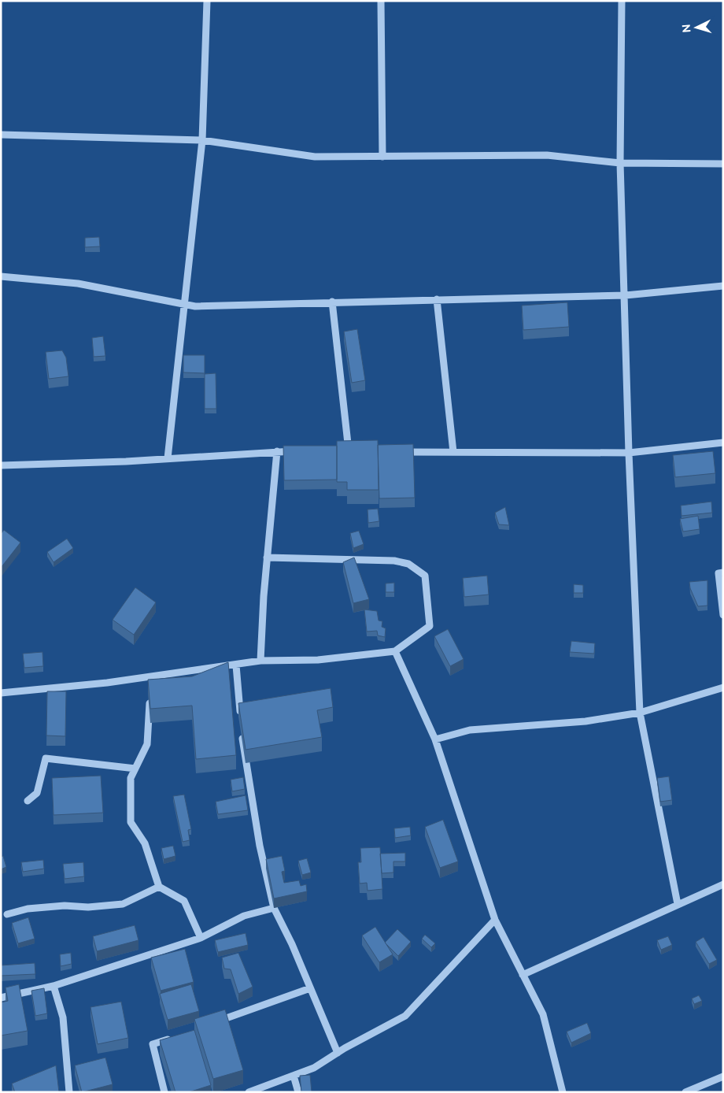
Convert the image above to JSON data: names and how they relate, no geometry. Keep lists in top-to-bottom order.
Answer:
{
  "north": "left"
}
